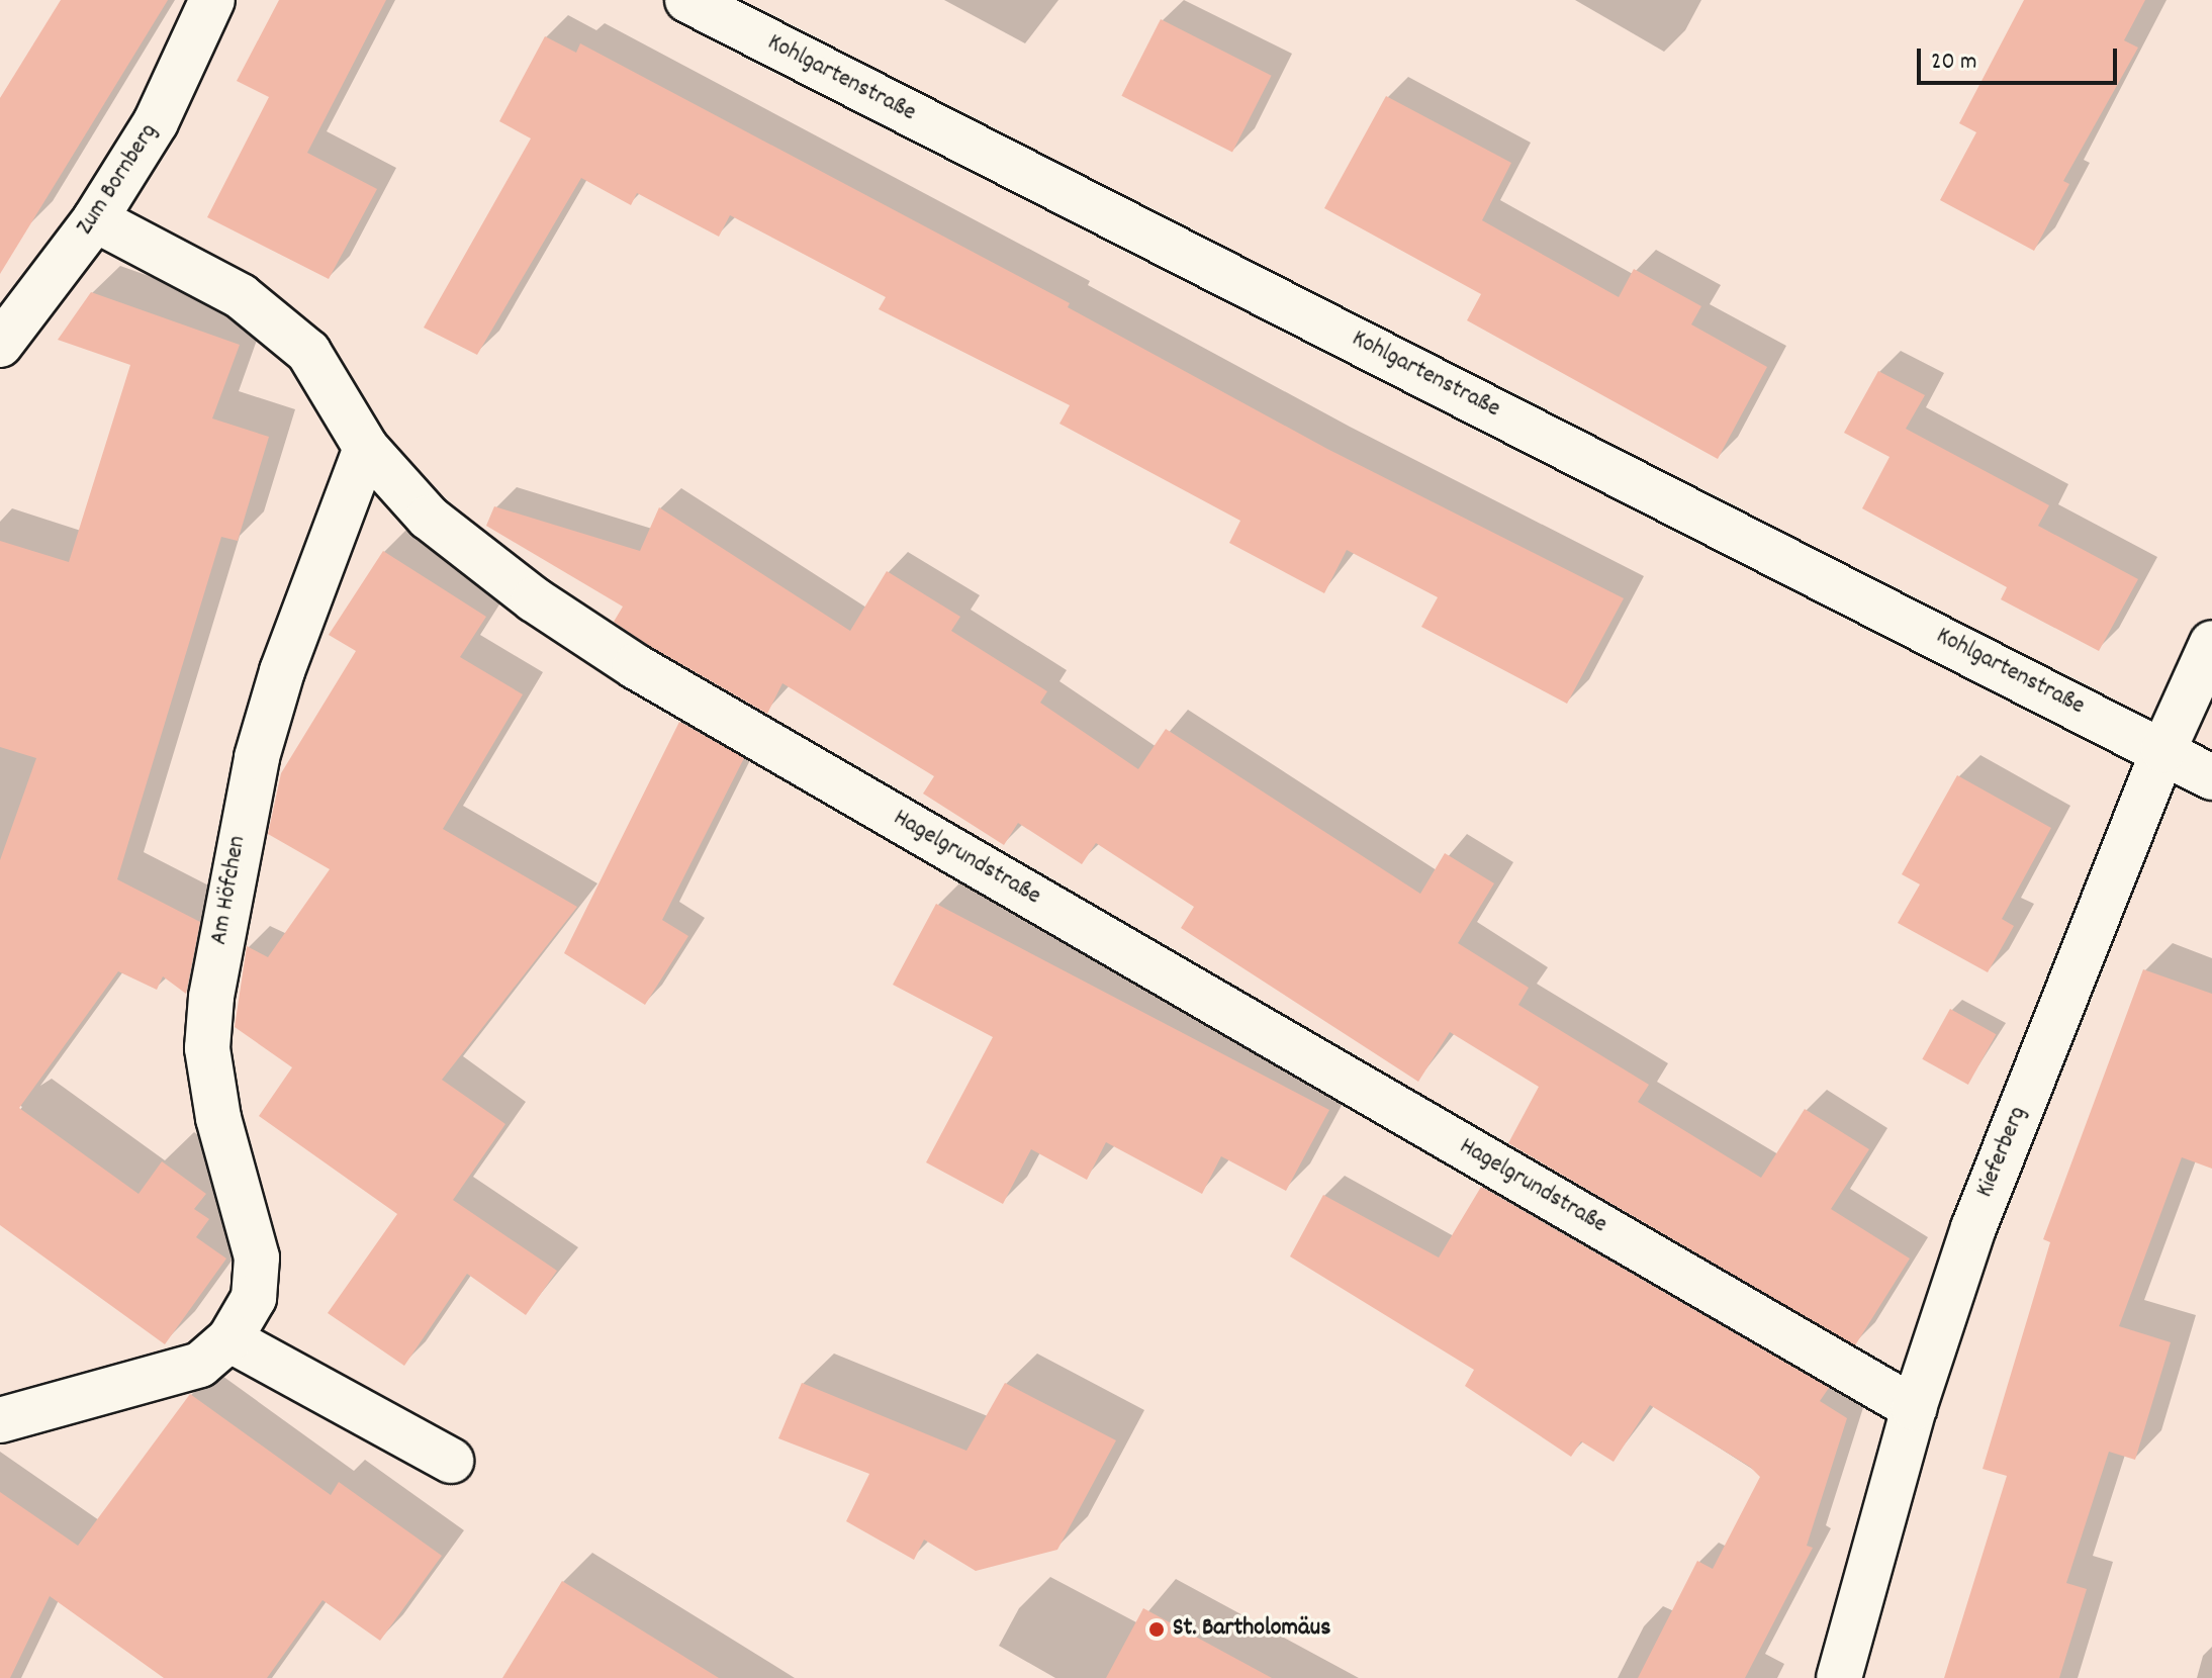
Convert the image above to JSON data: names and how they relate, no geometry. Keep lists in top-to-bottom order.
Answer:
{
  "streets": {
    "street": [
      "Kohlgartenstraße",
      "Zum Bornberg",
      "Hagelgrundstraße",
      "Am Höfchen",
      "Kieferberg"
    ]
  },
  "crossings": [
    ["Kohlgartenstraße", "Kieferberg"],
    ["Zum Bornberg", "Hagelgrundstraße"],
    ["Hagelgrundstraße", "Am Höfchen"],
    ["Hagelgrundstraße", "Kieferberg"]
  ],
  "places": ["St. Bartholomäus"],
  "scale_bar": "20 m"
}
